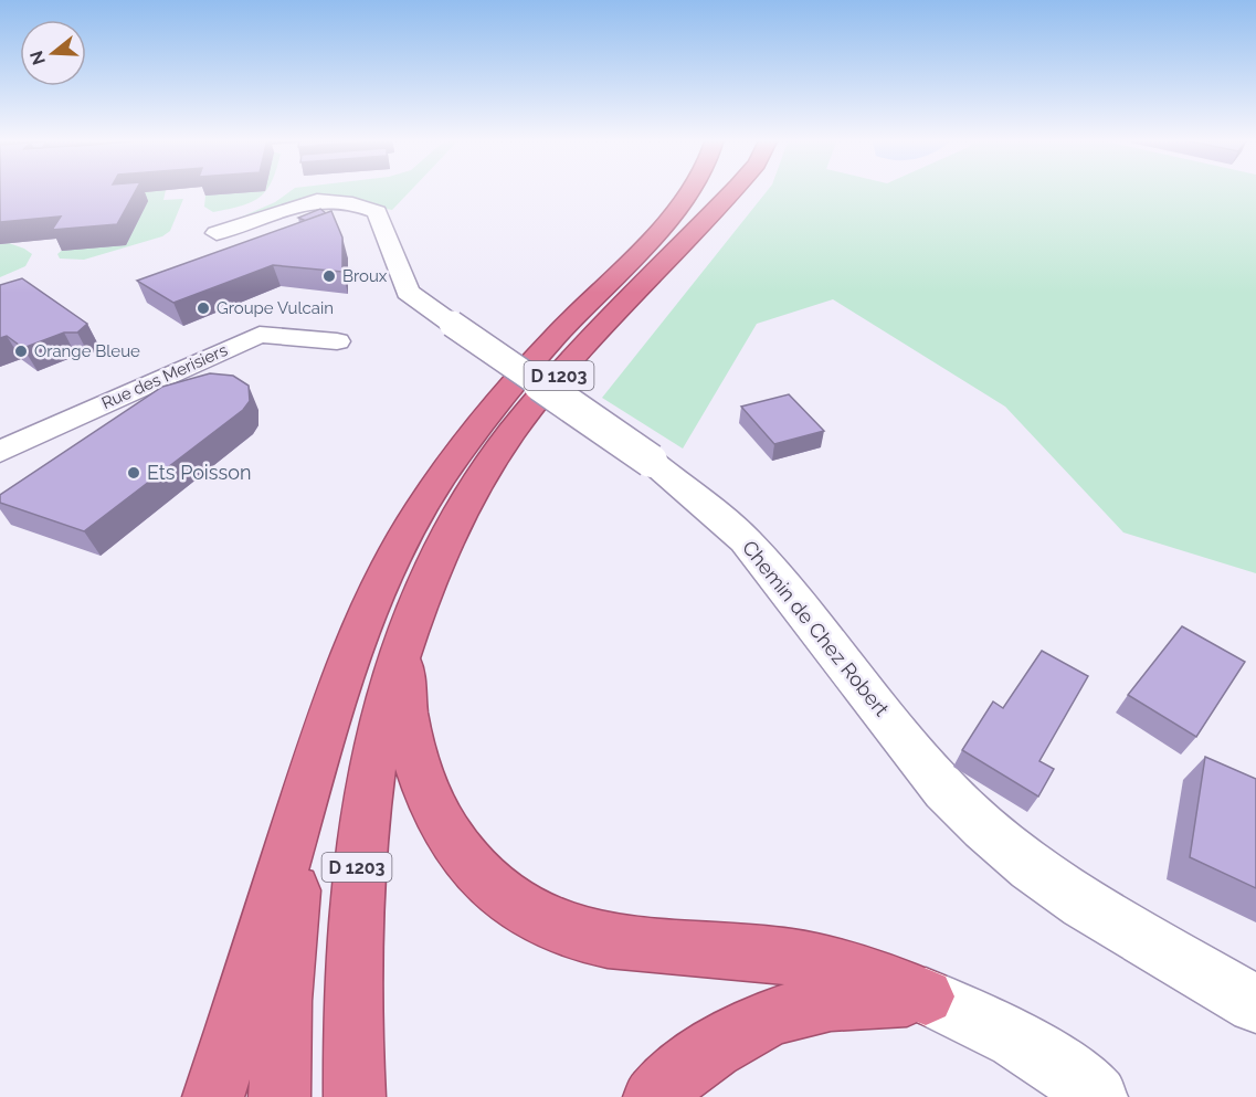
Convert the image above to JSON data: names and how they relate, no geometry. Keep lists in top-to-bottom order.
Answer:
{
  "streets": {
    "highway": ["D 1203"],
    "street": ["Rue des Merisiers", "Chemin de Chez Robert"]
  },
  "places": [
    "Broux",
    "Groupe Vulcain",
    "Orange Bleue",
    "Ets Poisson"
  ],
  "north": "left"
}
